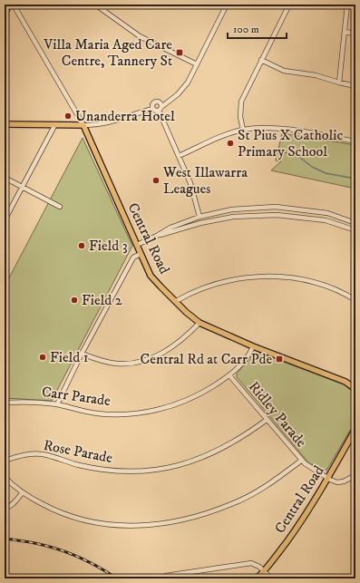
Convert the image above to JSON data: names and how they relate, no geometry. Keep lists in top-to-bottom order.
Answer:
{
  "streets": {
    "main road": ["Central Road"],
    "street": ["Carr Parade", "Ridley Parade", "Rose Parade"]
  },
  "crossings": [
    ["Central Road", "Carr Parade"],
    ["Central Road", "Ridley Parade"],
    ["Carr Parade", "Ridley Parade"],
    ["Ridley Parade", "Rose Parade"]
  ],
  "places": {
    "transit": ["Villa Maria Aged Care Centre, Tannery St", "Central Rd at Carr Pde"],
    "other": [
      "Unanderra Hotel",
      "St Pius X Catholic Primary School",
      "West Illawarra Leagues",
      "Field 3",
      "Field 2",
      "Field 1"
    ]
  },
  "scale_bar": "100 m"
}
